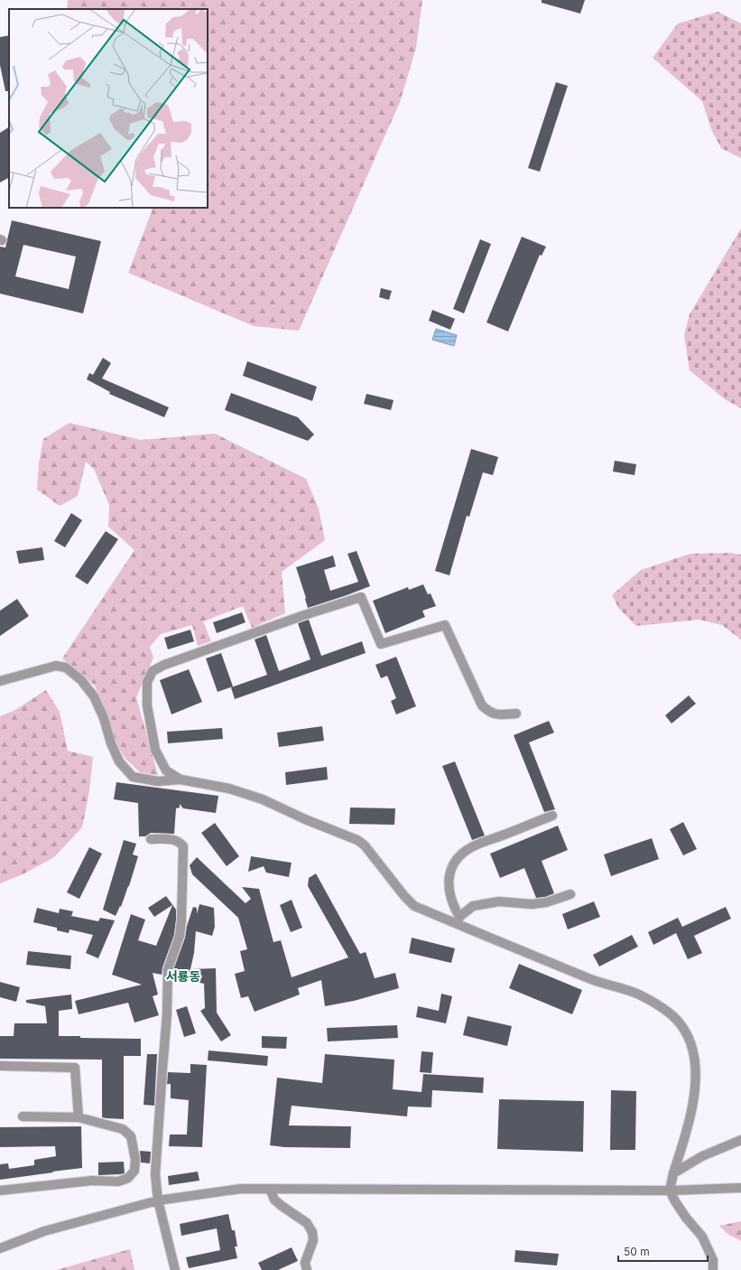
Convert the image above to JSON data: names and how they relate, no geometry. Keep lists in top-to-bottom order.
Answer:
{
  "districts": ["서룡동"],
  "scale_bar": "50 m"
}
